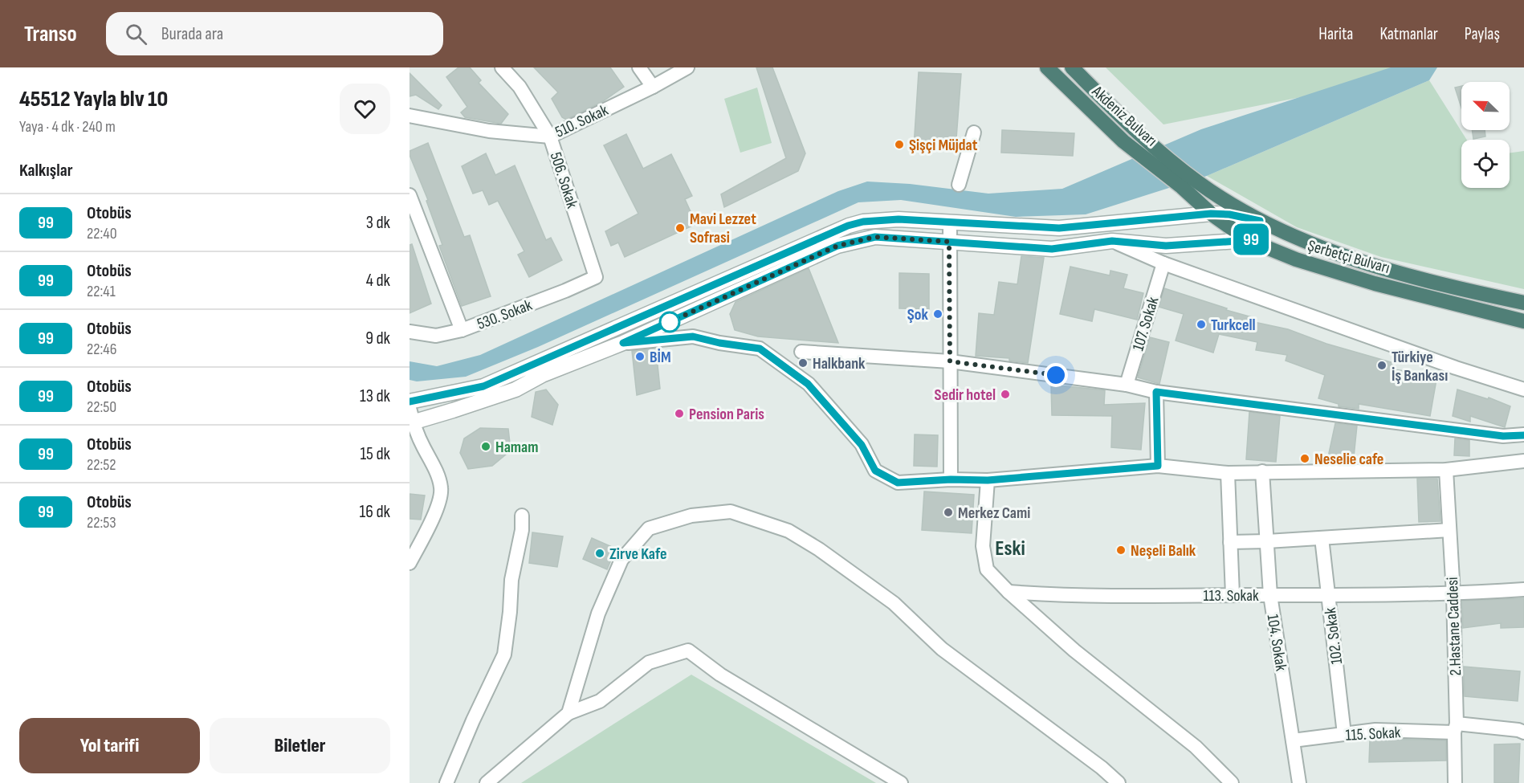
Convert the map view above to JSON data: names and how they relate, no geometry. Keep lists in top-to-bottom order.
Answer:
{
  "streets": {
    "highway": ["Akdeniz Bulvarı", "Şerbetçi Bulvarı"],
    "street": [
      "510. Sokak",
      "506. Sokak",
      "530. Sokak",
      "107. Sokak",
      "113. Sokak",
      "2.Hastane Caddesi",
      "102. Sokak",
      "104. Sokak",
      "115. Sokak"
    ]
  },
  "crossings": [
    ["Akdeniz Bulvarı", "Şerbetçi Bulvarı"],
    ["510. Sokak", "506. Sokak"],
    ["506. Sokak", "530. Sokak"],
    ["113. Sokak", "2.Hastane Caddesi"],
    ["113. Sokak", "102. Sokak"],
    ["113. Sokak", "104. Sokak"],
    ["2.Hastane Caddesi", "115. Sokak"],
    ["102. Sokak", "115. Sokak"],
    ["104. Sokak", "115. Sokak"]
  ],
  "districts": ["Eski"],
  "places": [
    "Şişçi Müjdat",
    "Mavi Lezzet Sofrasi",
    "Şok",
    "Turkcell",
    "BİM",
    "Halkbank",
    "Türkiye İş Bankası",
    "Sedir hotel",
    "Pension Paris",
    "Hamam",
    "Neselie cafe",
    "Merkez Cami",
    "Neşeli Balık",
    "Zirve Kafe"
  ],
  "lines": ["bus line 99"],
  "north": "top left",
  "page": {
    "header": "Transo",
    "search": "Burada ara",
    "nav": ["Harita", "Katmanlar", "Paylaş"],
    "heading": [
      ["45512 Yayla blv 10", "Yaya · 4 dk · 240 m"],
      "Kalkışlar"
    ],
    "on_map": "99",
    "list": [
      {
        "mark": "99",
        "name": "Otobüs",
        "note": "22:40",
        "value": "3 dk"
      },
      {
        "mark": "99",
        "name": "Otobüs",
        "note": "22:41",
        "value": "4 dk"
      },
      {
        "mark": "99",
        "name": "Otobüs",
        "note": "22:46",
        "value": "9 dk"
      },
      {
        "mark": "99",
        "name": "Otobüs",
        "note": "22:50",
        "value": "13 dk"
      },
      {
        "mark": "99",
        "name": "Otobüs",
        "note": "22:52",
        "value": "15 dk"
      },
      {
        "mark": "99",
        "name": "Otobüs",
        "note": "22:53",
        "value": "16 dk"
      }
    ],
    "buttons": ["Yol tarifi", "Biletler"]
  }
}
